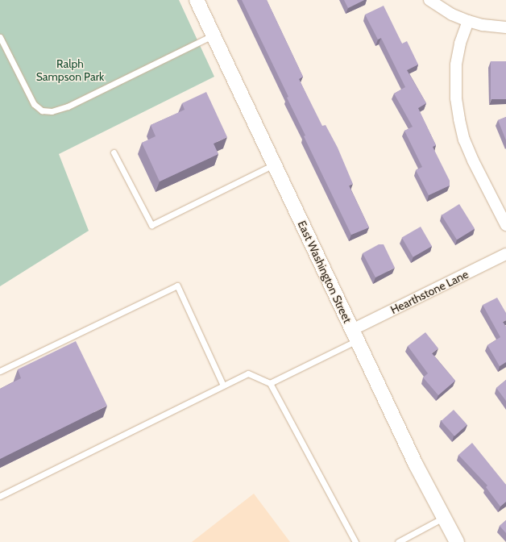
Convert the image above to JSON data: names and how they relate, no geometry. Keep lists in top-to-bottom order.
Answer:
{
  "streets": {
    "street": ["East Washington Street", "Hearthstone Lane"]
  },
  "crossings": [
    ["East Washington Street", "Hearthstone Lane"]
  ],
  "parks": ["Ralph Sampson Park"]
}
